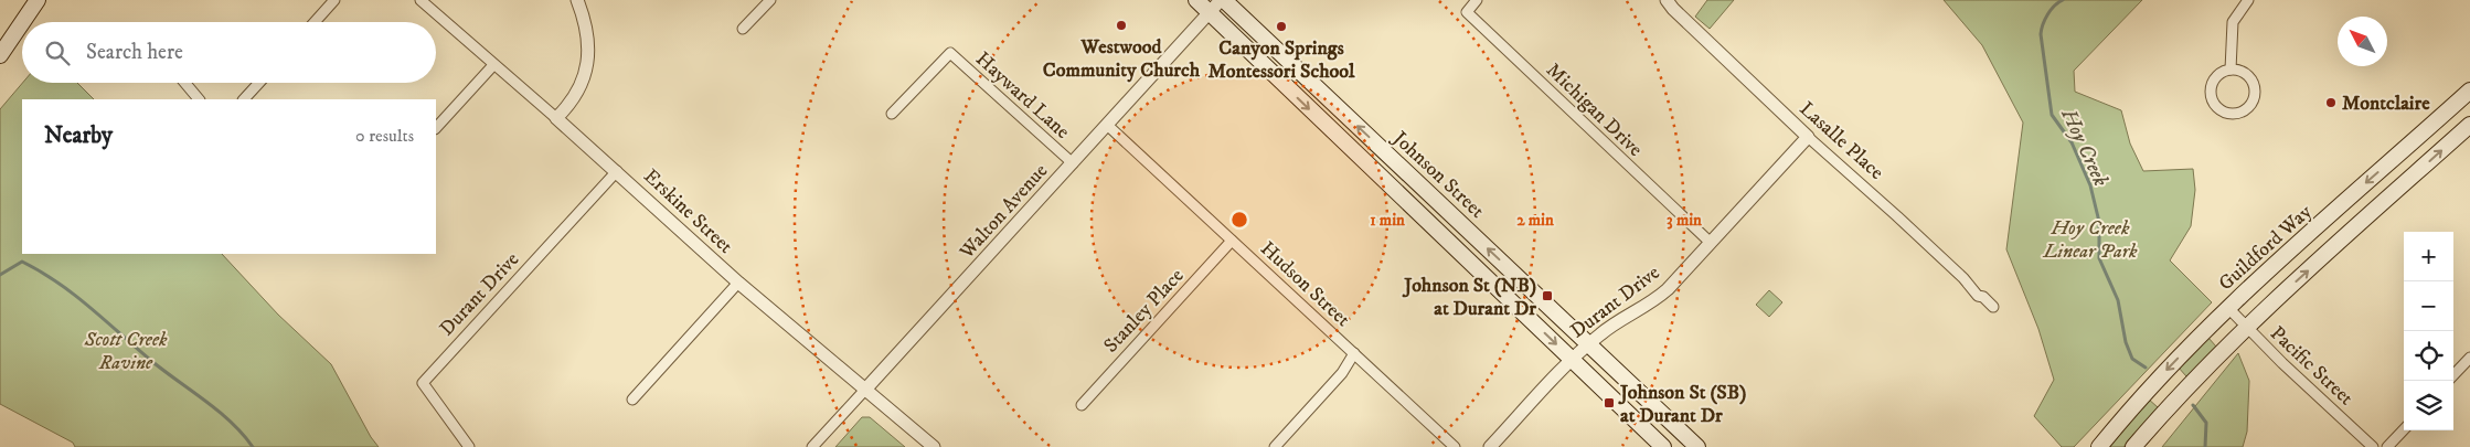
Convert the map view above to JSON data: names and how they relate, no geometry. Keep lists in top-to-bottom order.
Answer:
{
  "streets": {
    "main road": ["Johnson Street", "Guildford Way"],
    "street": [
      "Hayward Lane",
      "Michigan Drive",
      "Lasalle Place",
      "Erskine Street",
      "Walton Avenue",
      "Hudson Street",
      "Durant Drive",
      "Stanley Place",
      "Pacific Street"
    ]
  },
  "crossings": [
    ["Hayward Lane", "Walton Avenue"],
    ["Michigan Drive", "Durant Drive"],
    ["Lasalle Place", "Durant Drive"],
    ["Johnson Street", "Walton Avenue"],
    ["Johnson Street", "Durant Drive"],
    ["Erskine Street", "Walton Avenue"],
    ["Erskine Street", "Durant Drive"],
    ["Walton Avenue", "Hudson Street"],
    ["Guildford Way", "Pacific Street"],
    ["Hudson Street", "Stanley Place"]
  ],
  "water": ["Hoy Creek"],
  "parks": ["Hoy Creek Linear Park", "Scott Creek Ravine"],
  "places": {
    "other": ["Westwood Community Church", "Canyon Springs Montessori School", "Montclaire"],
    "transit": ["Johnson St (NB) at Durant Dr", "Johnson St (SB) at Durant Dr"]
  },
  "north": "top left",
  "page": {
    "search": "Search here",
    "heading": ["Nearby", "0 results"],
    "map_buttons": ["+", "−"]
  },
  "rings": ["1 min", "2 min", "3 min"]
}
